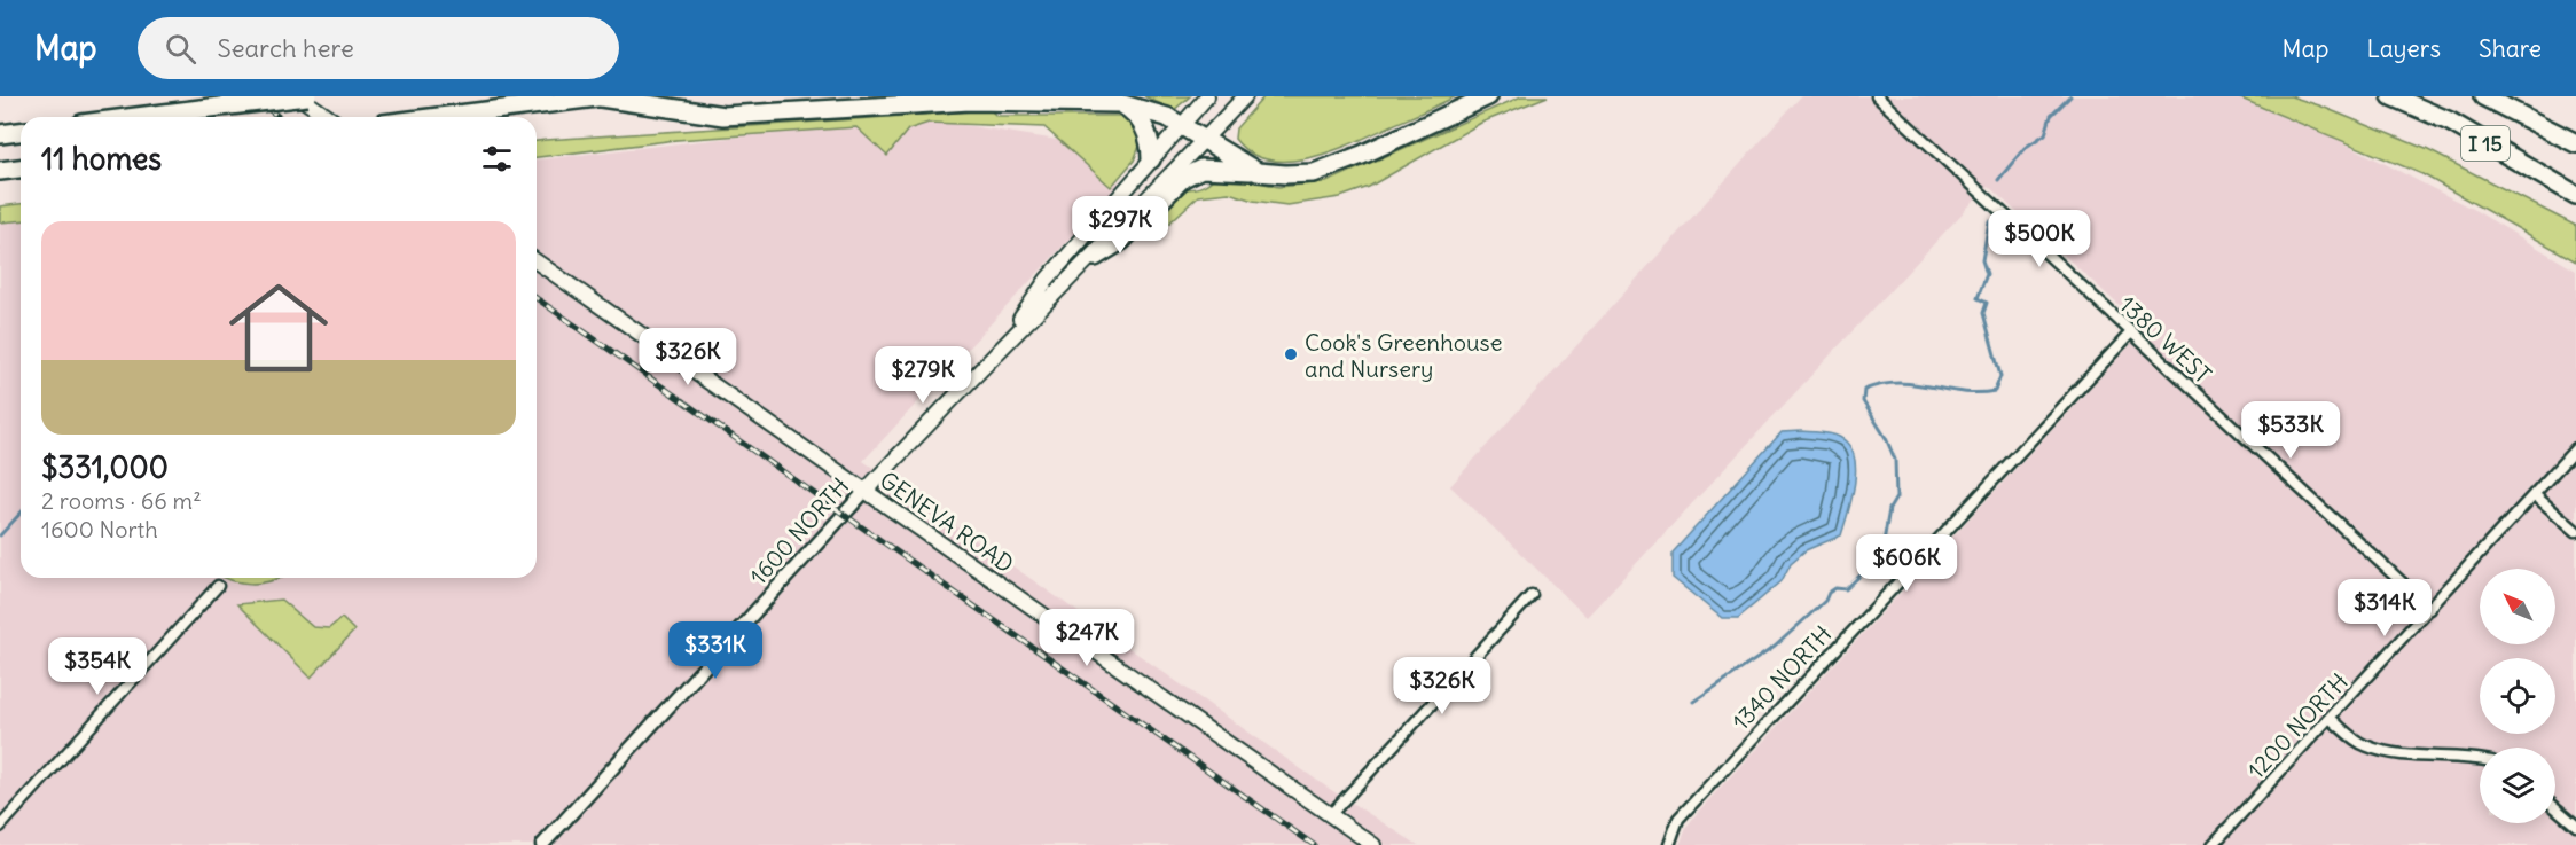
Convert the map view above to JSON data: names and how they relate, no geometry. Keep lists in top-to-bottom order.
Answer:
{
  "streets": {
    "highway": ["I 15"],
    "main road": ["GENEVA ROAD", "1600 NORTH"],
    "street": ["1380 WEST", "1340 NORTH", "1200 NORTH"]
  },
  "crossings": [
    ["1380 WEST", "1340 NORTH"],
    ["1380 WEST", "1200 NORTH"],
    ["GENEVA ROAD", "1600 NORTH"]
  ],
  "places": ["Cook's Greenhouse and Nursery"],
  "north": "top left",
  "page": {
    "header": "Map",
    "search": "Search here",
    "nav": ["Map", "Layers", "Share"],
    "heading": "11 homes",
    "price": [
      "$297K",
      "$500K",
      "$326K",
      "$279K",
      "$533K",
      "$606K",
      "$314K",
      "$247K",
      "$331K",
      "$354K",
      "$326K"
    ],
    "list": [
      {
        "name": "$331,000",
        "note": "2 rooms · 66 m² · 1600 North"
      }
    ]
  }
}
